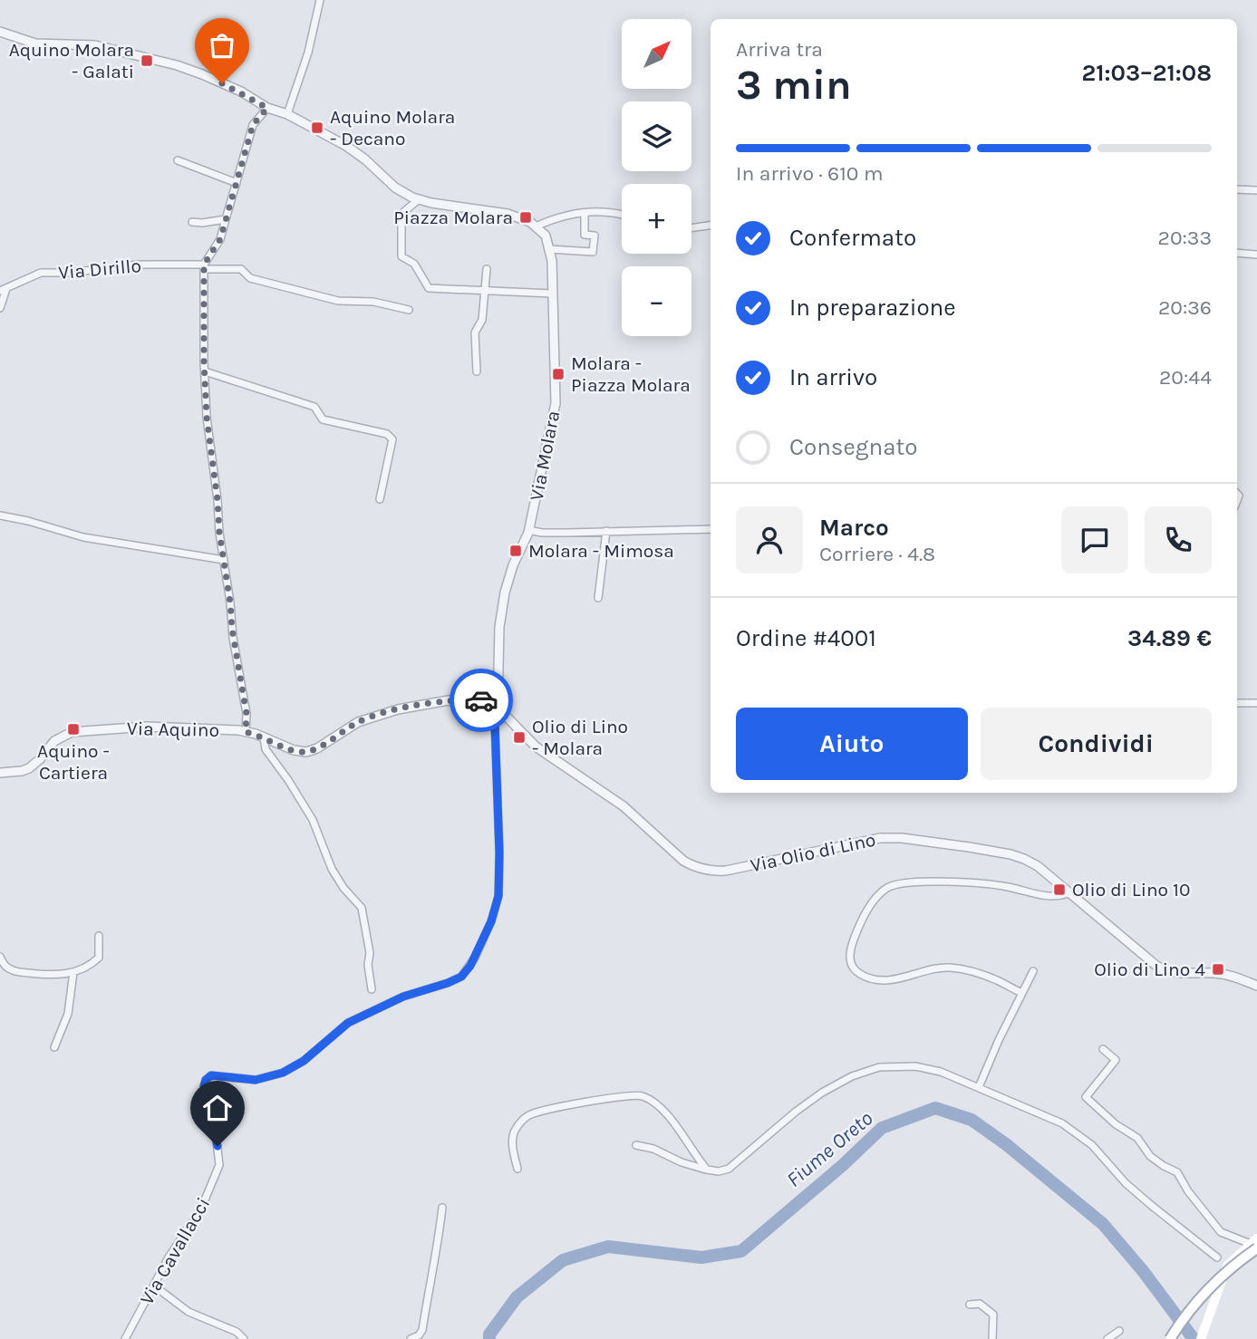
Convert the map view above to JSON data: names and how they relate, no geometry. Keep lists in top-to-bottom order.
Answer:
{
  "streets": {
    "street": [
      "Via Dirillo",
      "Via Molara",
      "Via Aquino",
      "Via Olio di Lino",
      "Via Cavallacci"
    ]
  },
  "crossings": [
    ["Via Molara", "Via Aquino"],
    ["Via Molara", "Via Olio di Lino"],
    ["Via Molara", "Via Cavallacci"],
    ["Via Aquino", "Via Olio di Lino"],
    ["Via Aquino", "Via Cavallacci"],
    ["Via Olio di Lino", "Via Cavallacci"]
  ],
  "water": ["Fiume Oreto"],
  "places": {
    "transit": [
      "Aquino Molara - Galati",
      "Aquino Molara - Decano",
      "Piazza Molara",
      "Molara - Piazza Molara",
      "Molara - Mimosa",
      "Aquino - Cartiera",
      "Olio di Lino - Molara",
      "Olio di Lino 10",
      "Olio di Lino 4"
    ]
  },
  "north": "top right",
  "page": {
    "map_buttons": ["+", "−"],
    "heading": ["3 min", "Arriva tra", "21:03–21:08"],
    "panel": [
      "Marco",
      "Corriere · 4.8",
      "Ordine #4001",
      "34.89 €"
    ],
    "bar": "In arrivo · 610 m",
    "list": [
      ["Confermato", "20:33"],
      ["In preparazione", "20:36"],
      ["In arrivo", "20:44"],
      "Consegnato"
    ],
    "buttons": ["Aiuto", "Condividi"]
  }
}
